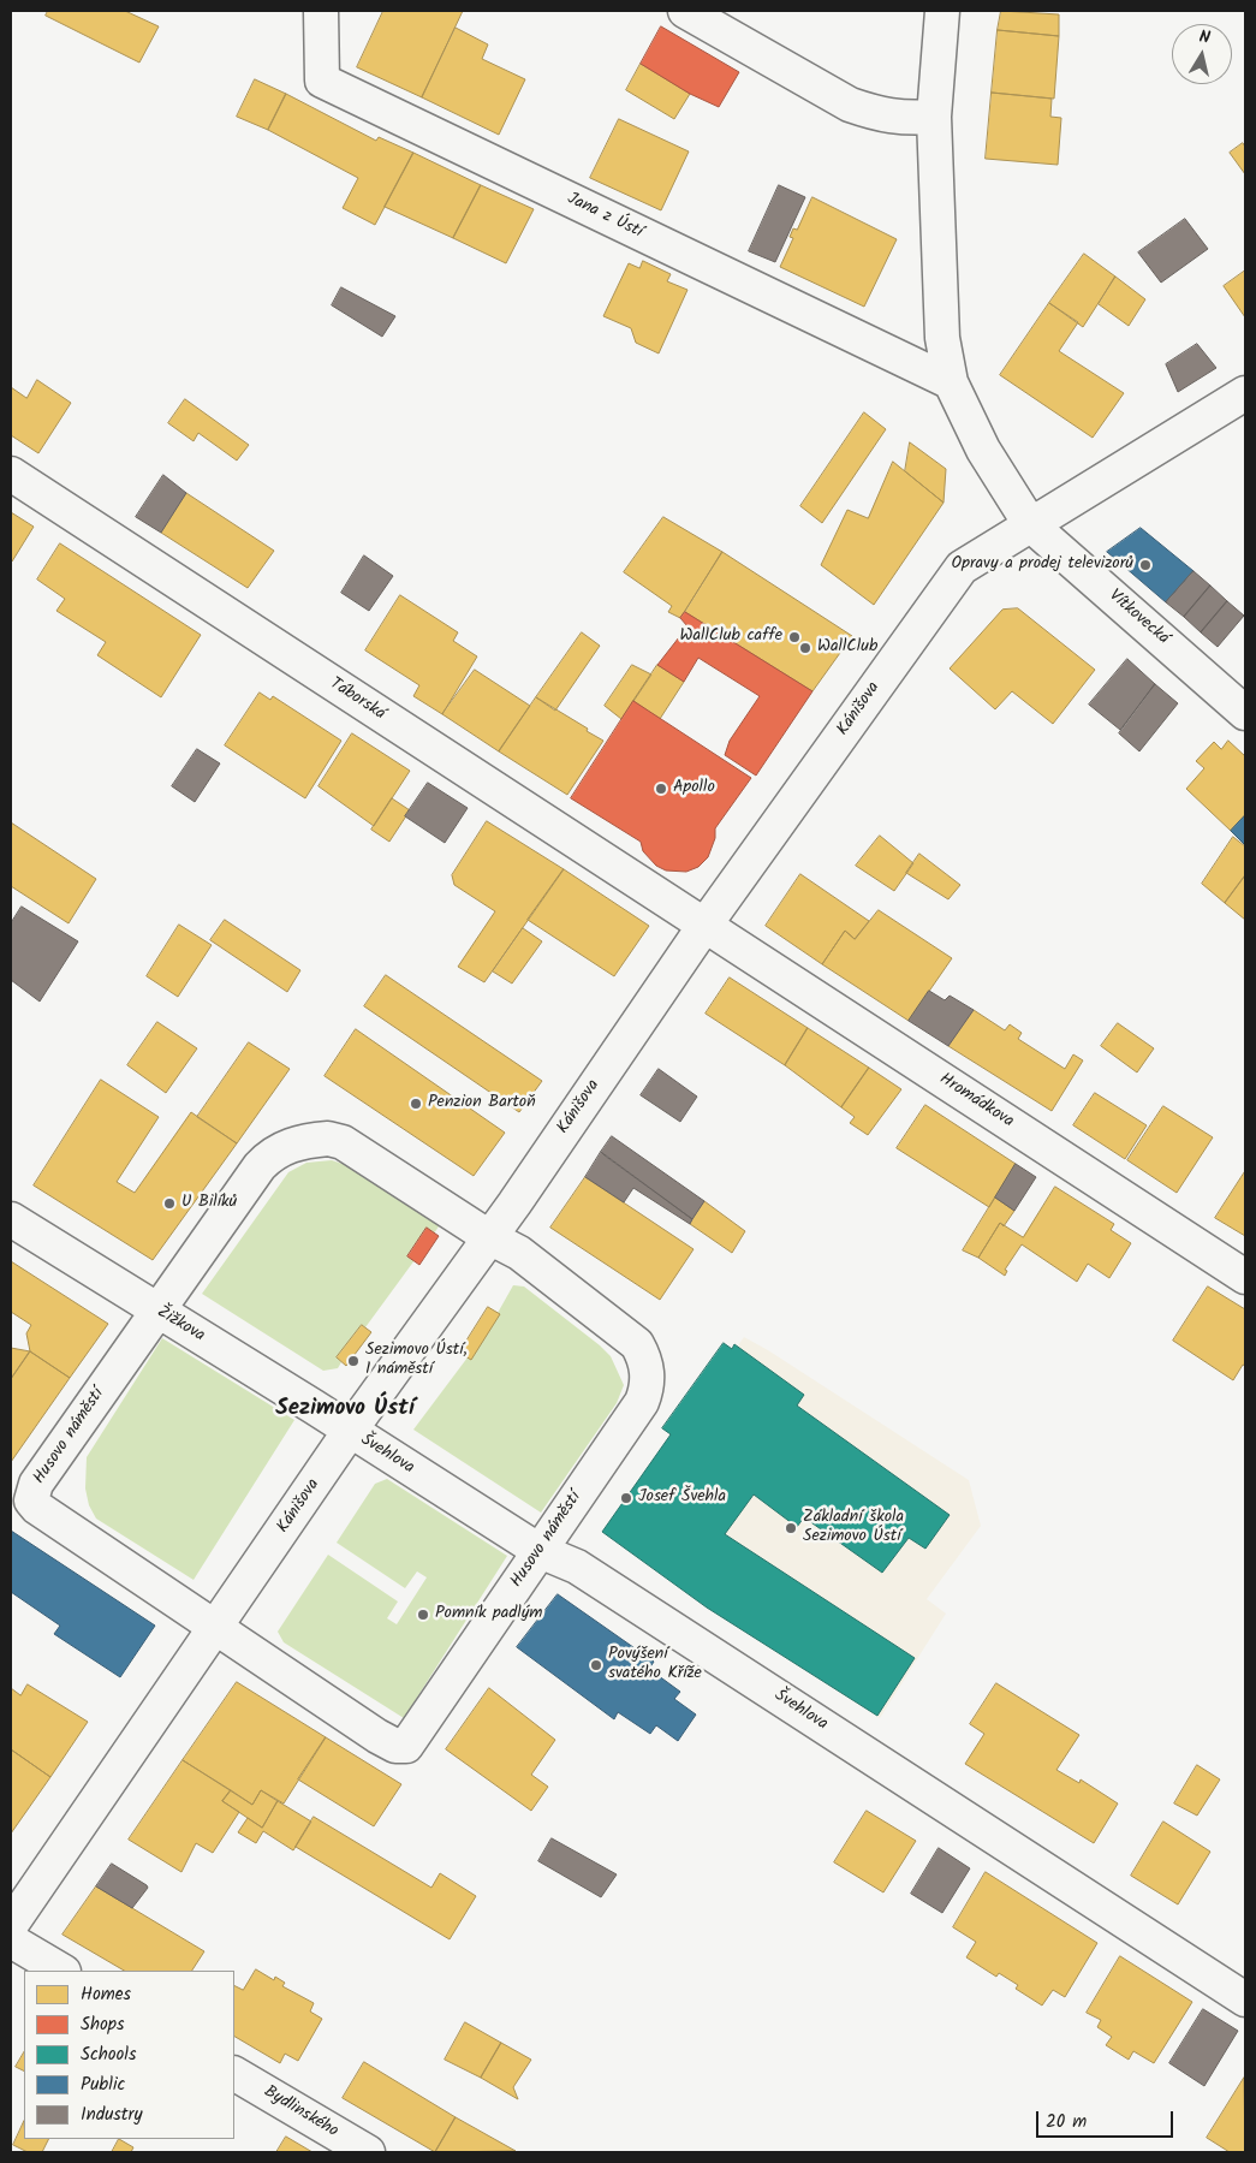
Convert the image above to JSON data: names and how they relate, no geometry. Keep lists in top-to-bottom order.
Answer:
{
  "streets": {
    "street": [
      "Jana z Ústí",
      "Vítkovecká",
      "Táborská",
      "Kánišova",
      "Hromádkova",
      "Žižkova",
      "Husovo náměstí",
      "Švehlova",
      "Bydlinského"
    ]
  },
  "crossings": [
    ["Vítkovecká", "Kánišova"],
    ["Táborská", "Kánišova"],
    ["Táborská", "Hromádkova"],
    ["Kánišova", "Hromádkova"],
    ["Kánišova", "Žižkova"],
    ["Kánišova", "Husovo náměstí"],
    ["Kánišova", "Švehlova"],
    ["Žižkova", "Husovo náměstí"],
    ["Žižkova", "Švehlova"],
    ["Husovo náměstí", "Švehlova"]
  ],
  "districts": ["Sezimovo Ústí"],
  "places": [
    "Opravy a prodej televizorů",
    "WallClub caffe",
    "WallClub",
    "Apollo",
    "Penzion Bartoň",
    "U Bilíků",
    "Sezimovo Ústí, I náměstí",
    "Josef Švehla",
    "Základní škola Sezimovo Ústí",
    "Pomník padlým",
    "Povýšení svatého Kříže"
  ],
  "legend": [
    "Homes",
    "Shops",
    "Schools",
    "Public",
    "Industry"
  ],
  "scale_bar": "20 m",
  "north": "top"
}
